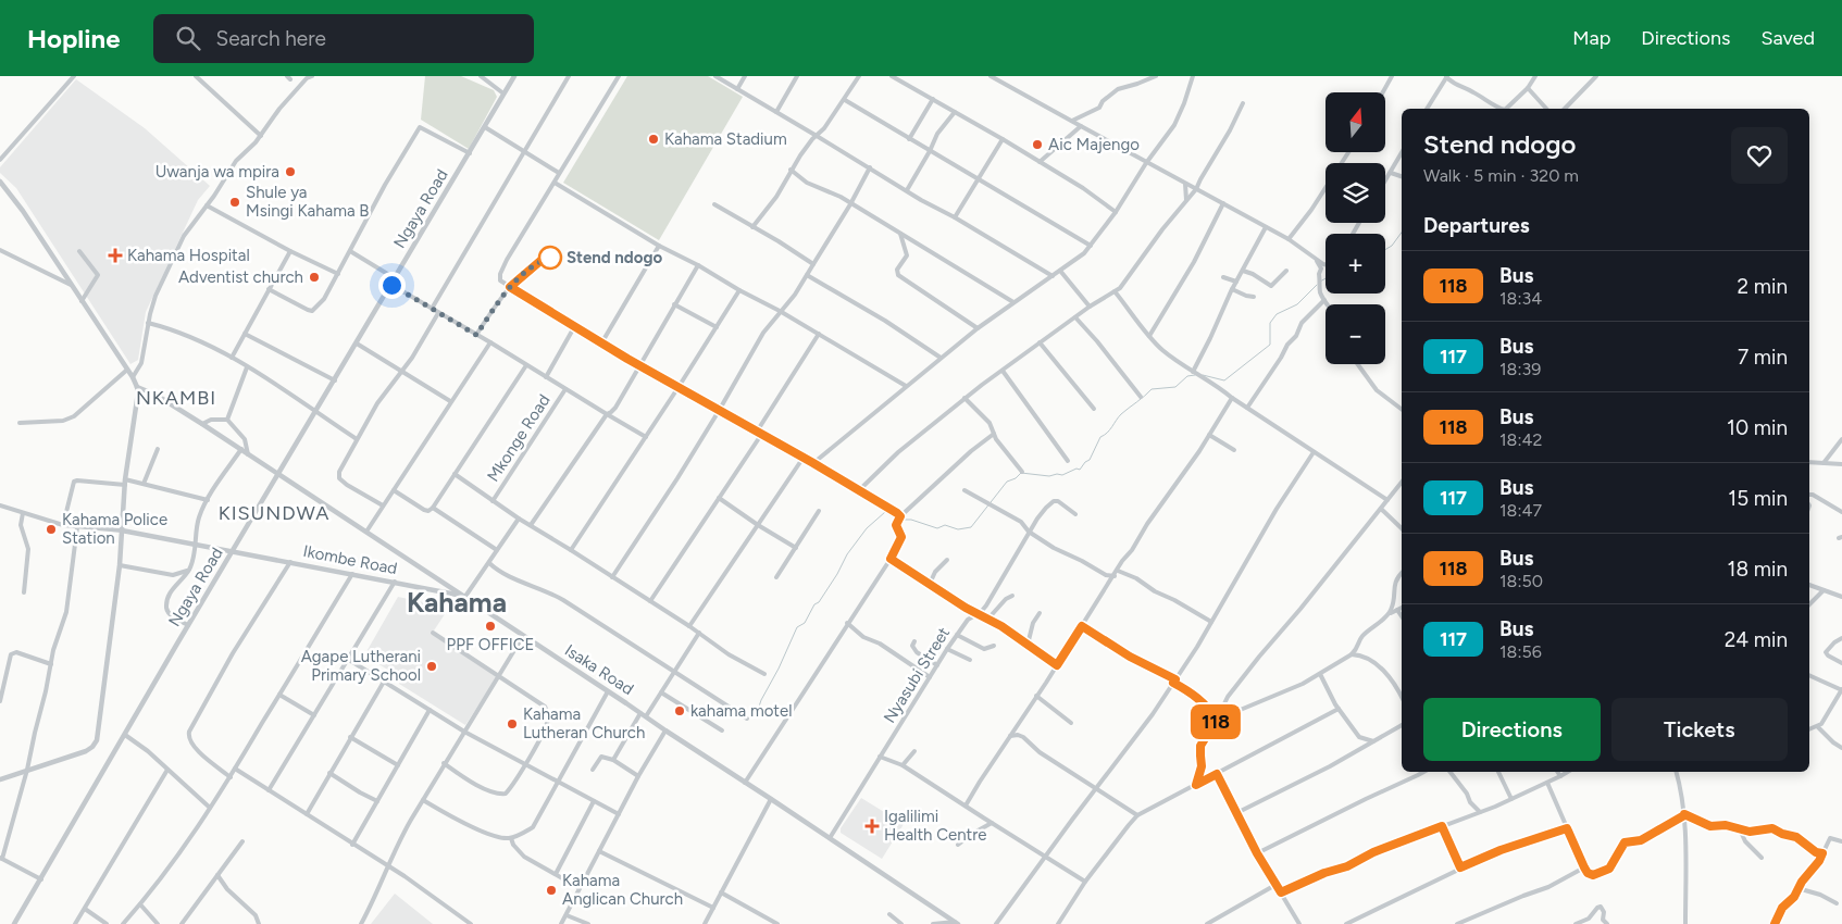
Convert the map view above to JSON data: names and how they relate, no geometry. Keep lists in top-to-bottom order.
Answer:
{
  "streets": {
    "street": [
      "Ngaya Road",
      "Mkonge Road",
      "Ikombe Road",
      "Isaka Road",
      "Nyasubi Street"
    ]
  },
  "crossings": [
    ["Ngaya Road", "Ikombe Road"],
    ["Ngaya Road", "Isaka Road"],
    ["Ikombe Road", "Isaka Road"],
    ["Isaka Road", "Nyasubi Street"]
  ],
  "districts": ["NKAMBI", "KISUNDWA", "Kahama"],
  "places": {
    "other": [
      "Kahama Stadium",
      "Aic Majengo",
      "Uwanja wa mpira",
      "Shule ya Msingi Kahama B",
      "Stend ndogo",
      "Adventist church",
      "Kahama Police Station",
      "PPF OFFICE",
      "Agape Lutherani Primary School",
      "kahama motel",
      "Kahama Lutheran Church",
      "Kahama Anglican Church"
    ],
    "health": ["Kahama Hospital", "Igalilimi Health Centre"]
  },
  "lines": ["bus line 118"],
  "north": "top",
  "page": {
    "header": "Hopline",
    "search": "Search here",
    "nav": ["Map", "Directions", "Saved"],
    "on_map": "118",
    "map_buttons": ["+", "−"],
    "heading": [
      ["Stend ndogo", "Walk · 5 min · 320 m"],
      "Departures"
    ],
    "list": [
      {
        "mark": "118",
        "name": "Bus",
        "note": "18:34",
        "value": "2 min"
      },
      {
        "mark": "117",
        "name": "Bus",
        "note": "18:39",
        "value": "7 min"
      },
      {
        "mark": "118",
        "name": "Bus",
        "note": "18:42",
        "value": "10 min"
      },
      {
        "mark": "117",
        "name": "Bus",
        "note": "18:47",
        "value": "15 min"
      },
      {
        "mark": "118",
        "name": "Bus",
        "note": "18:50",
        "value": "18 min"
      },
      {
        "mark": "117",
        "name": "Bus",
        "note": "18:56",
        "value": "24 min"
      }
    ],
    "buttons": ["Directions", "Tickets"]
  }
}
